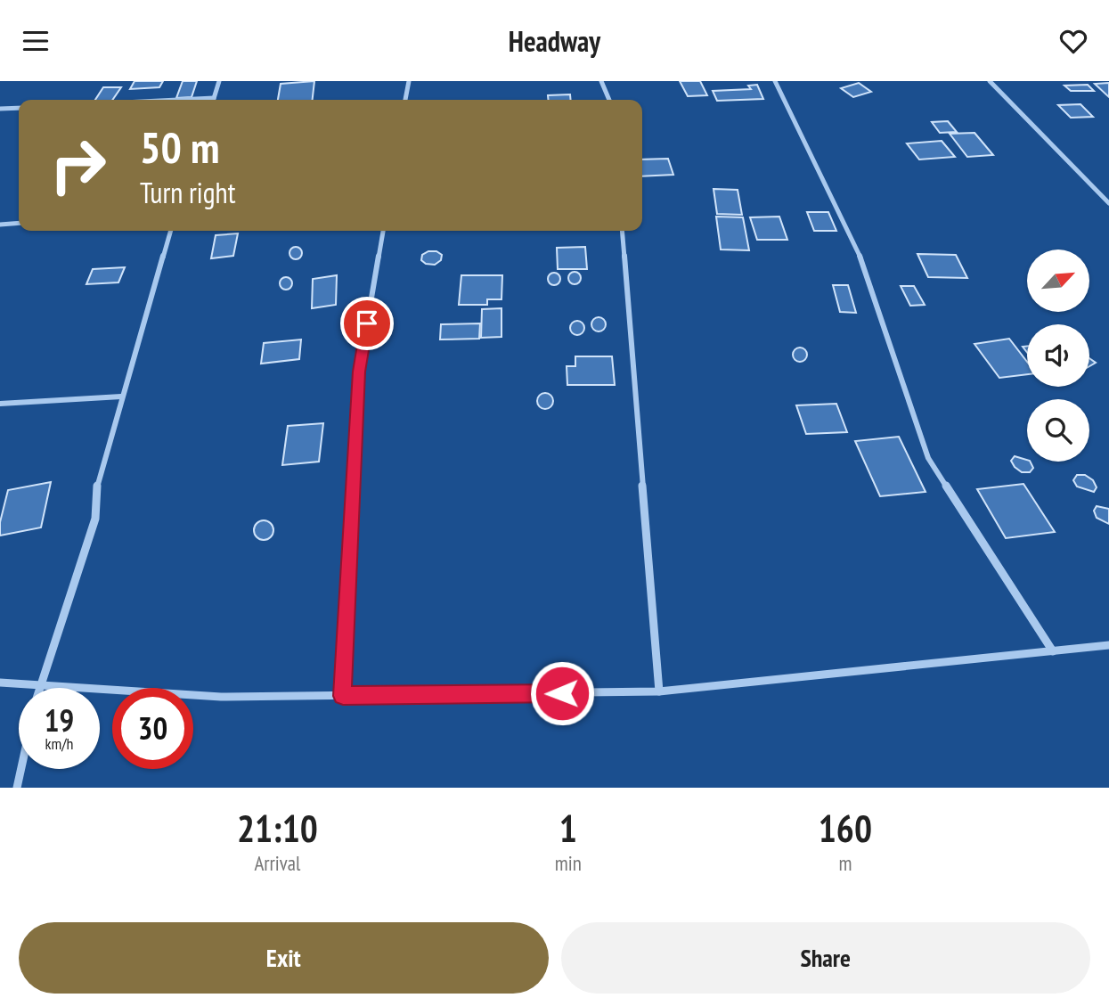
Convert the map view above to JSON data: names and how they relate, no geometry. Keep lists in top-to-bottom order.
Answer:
{
  "north": "top right",
  "page": {
    "header": "Headway",
    "turn": ["50 m", "Turn right"],
    "speed": "19 km/h",
    "limit": "30",
    "eta": [
      "21:10",
      "Arrival",
      "1",
      "min",
      "160",
      "m"
    ],
    "buttons": ["Exit", "Share"]
  }
}
